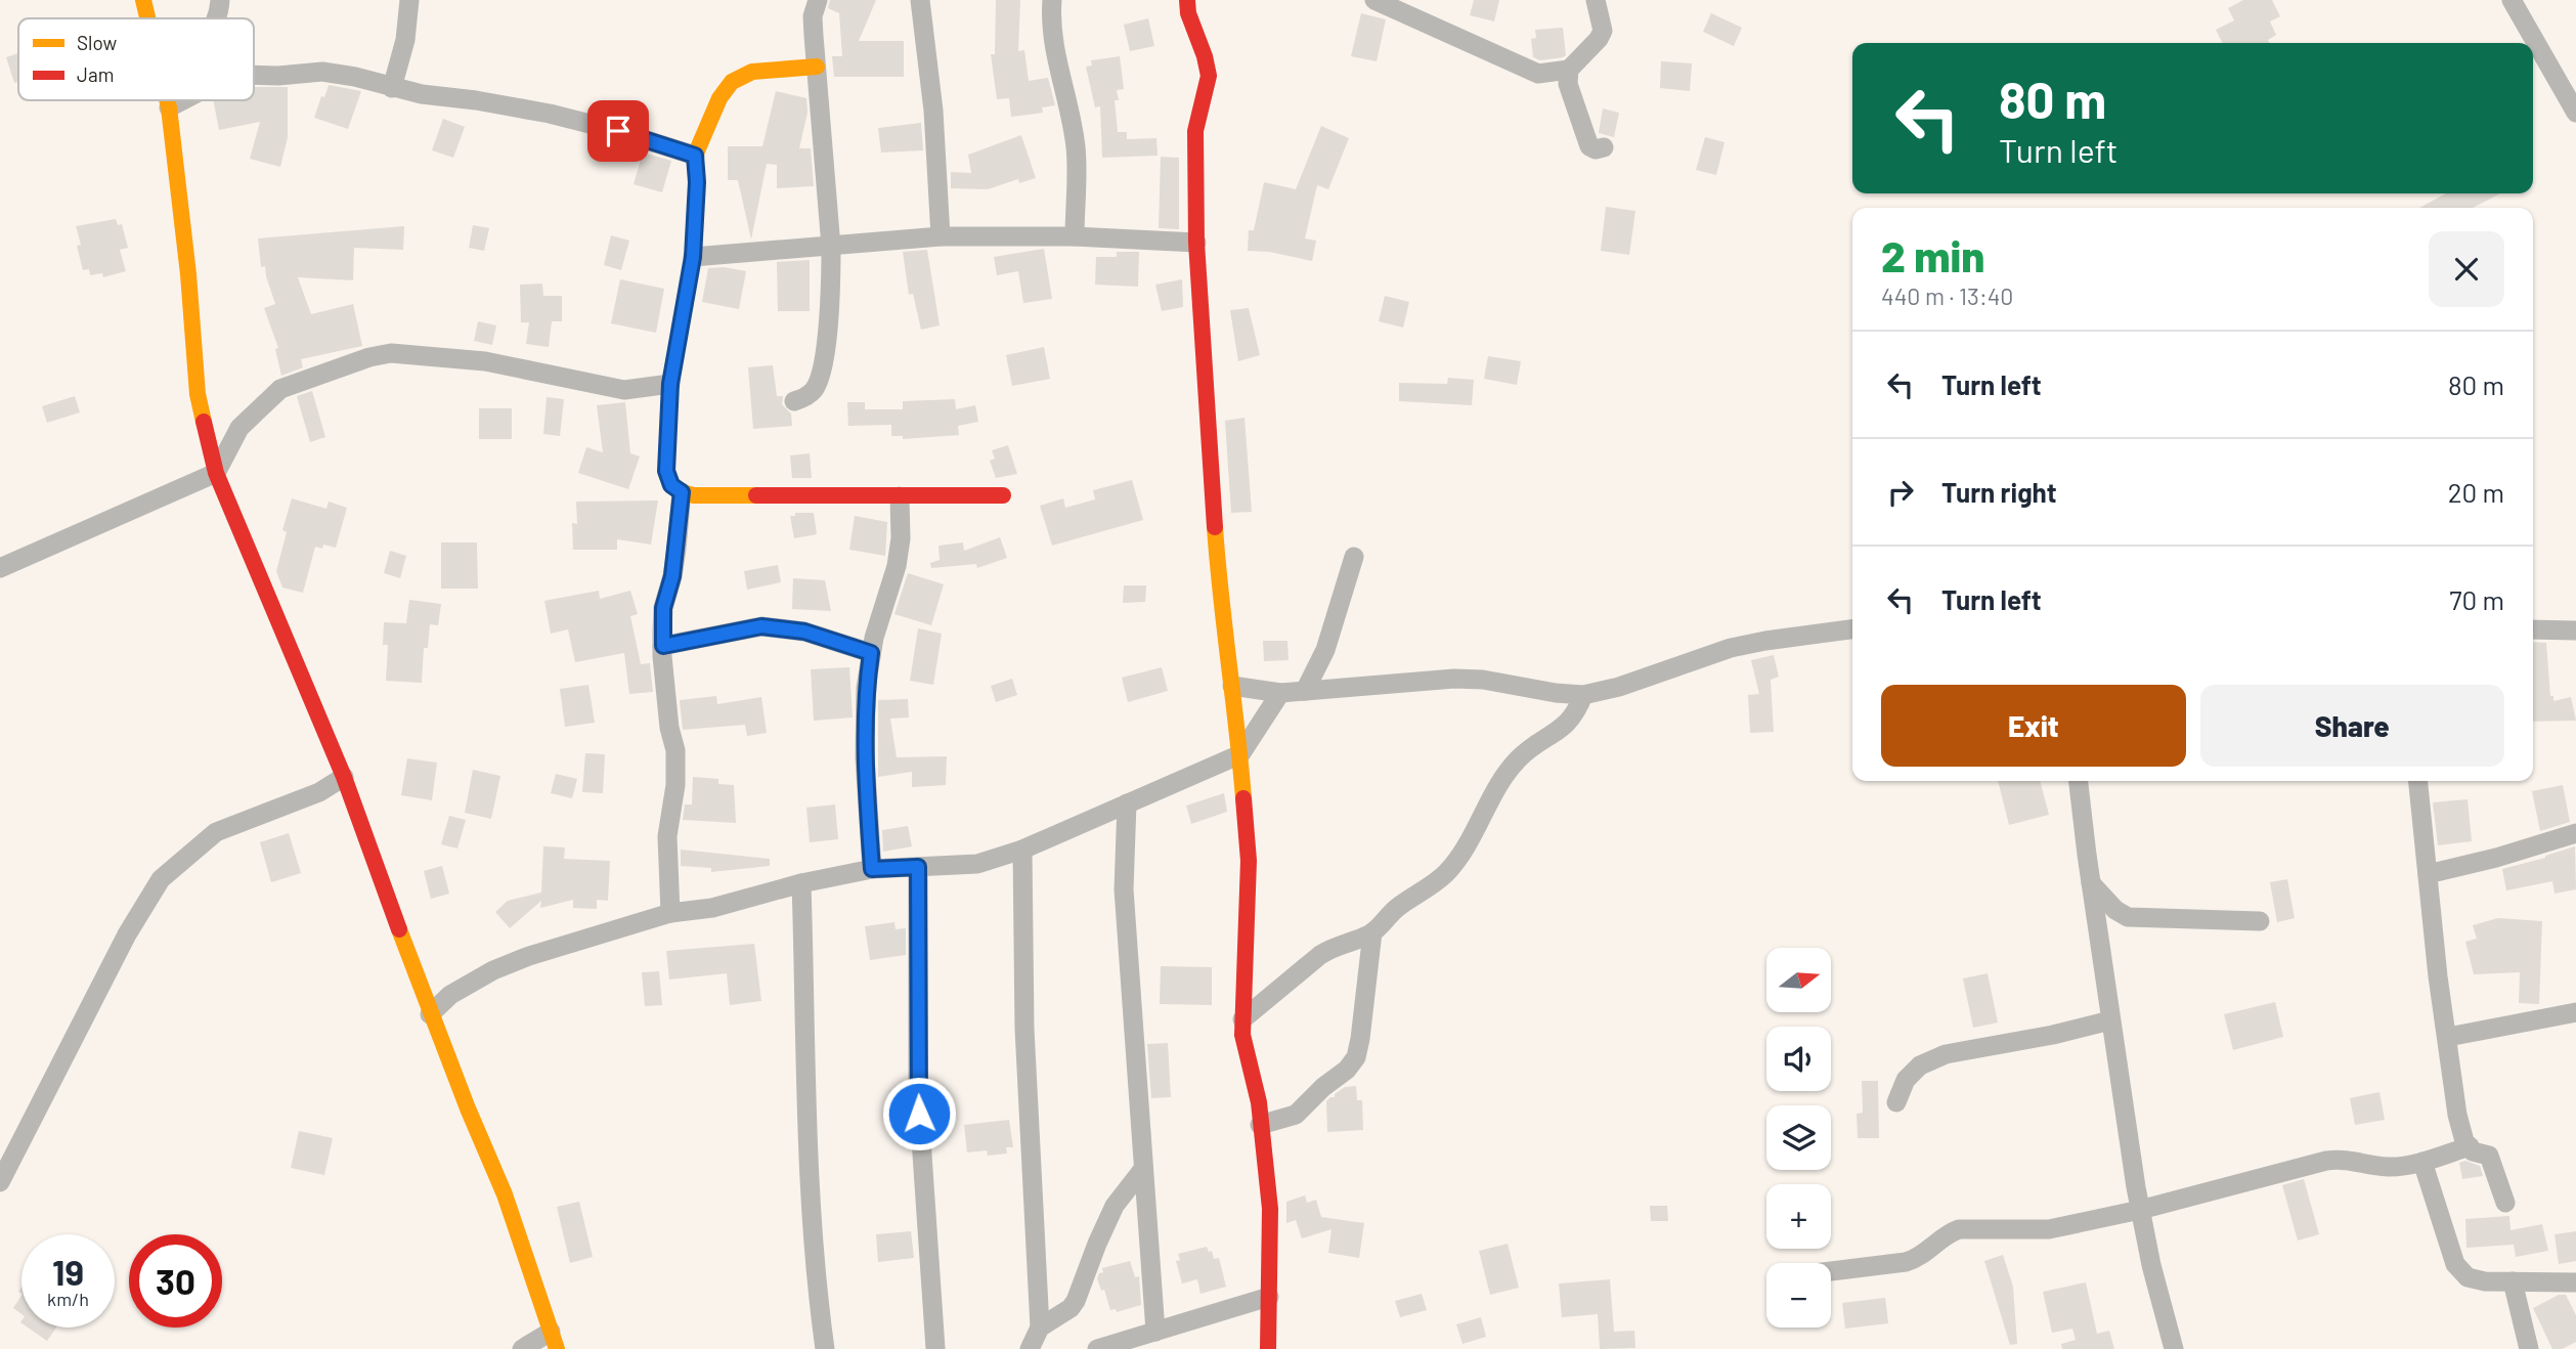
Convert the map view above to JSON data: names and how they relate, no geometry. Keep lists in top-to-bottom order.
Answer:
{
  "legend": ["Slow", "Jam"],
  "north": "right",
  "page": {
    "turn": ["80 m", "Turn left"],
    "heading": ["2 min", "440 m · 13:40"],
    "list": [
      {
        "name": "Turn left",
        "value": "80 m"
      },
      {
        "name": "Turn right",
        "value": "20 m"
      },
      {
        "name": "Turn left",
        "value": "70 m"
      }
    ],
    "buttons": ["Exit", "Share"],
    "map_buttons": ["+", "−"],
    "speed": "19 km/h",
    "limit": "30"
  }
}
